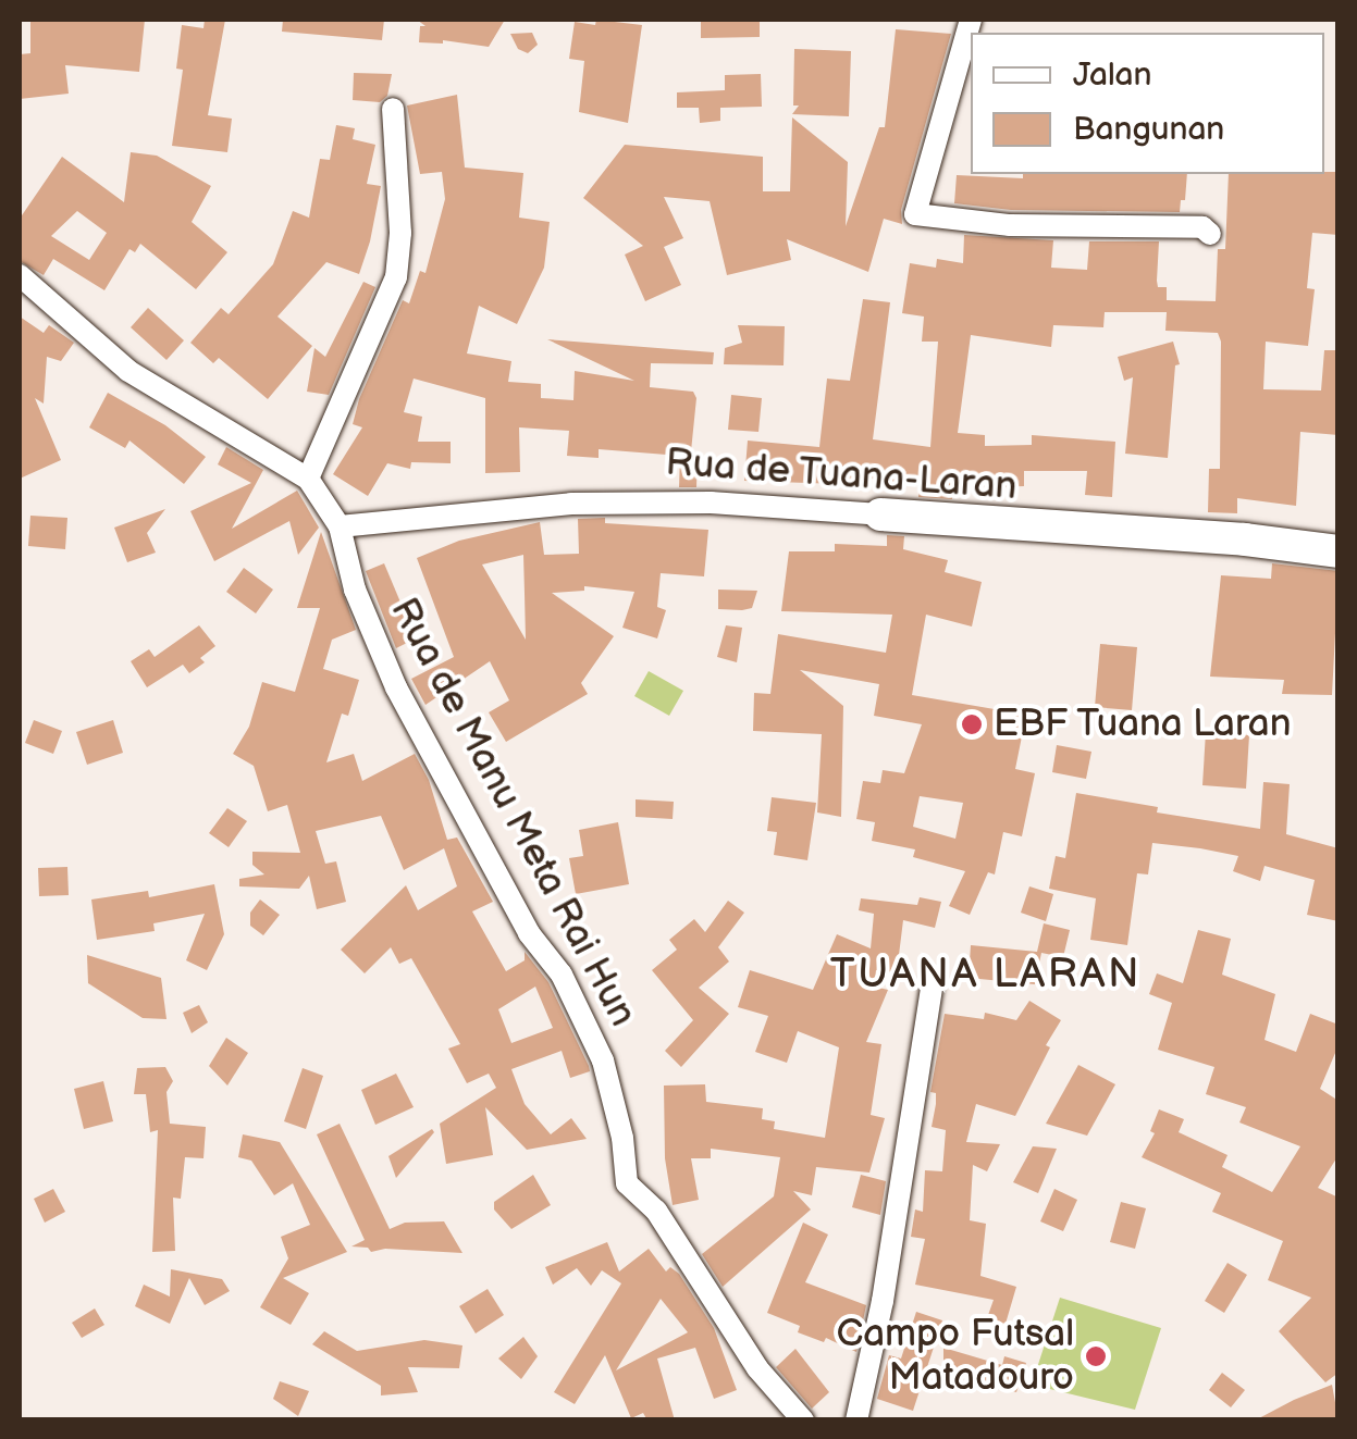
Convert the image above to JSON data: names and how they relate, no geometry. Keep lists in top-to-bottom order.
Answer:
{
  "streets": {
    "street": ["Rua de Tuana-Laran", "Rua de Manu Meta Rai Hun"]
  },
  "crossings": [
    ["Rua de Tuana-Laran", "Rua de Manu Meta Rai Hun"]
  ],
  "districts": ["TUANA LARAN"],
  "places": ["EBF Tuana Laran", "Campo Futsal Matadouro"],
  "legend": ["Jalan", "Bangunan"]
}
